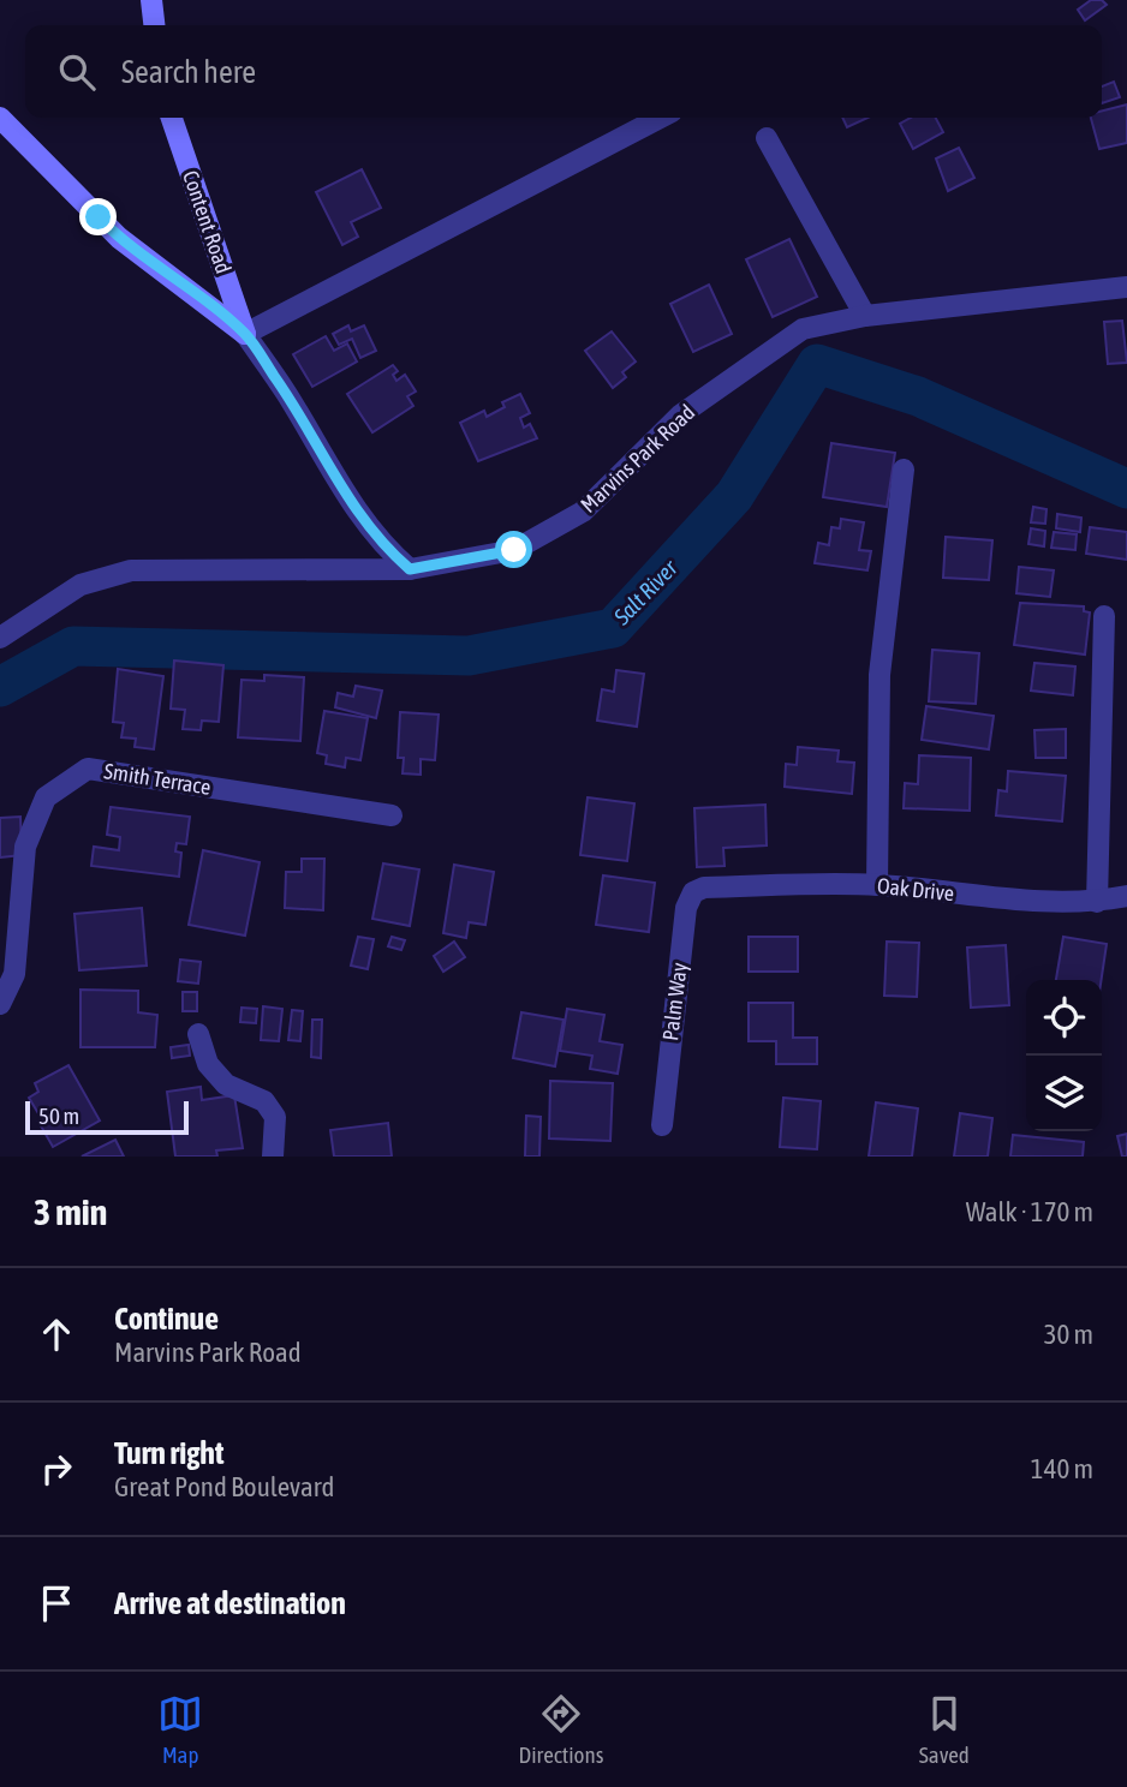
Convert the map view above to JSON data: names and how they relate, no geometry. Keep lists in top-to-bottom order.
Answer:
{
  "streets": {
    "street": [
      "Content Road",
      "Marvins Park Road",
      "Smith Terrace",
      "Oak Drive",
      "Palm Way"
    ]
  },
  "crossings": [
    ["Oak Drive", "Palm Way"]
  ],
  "water": ["Salt River"],
  "scale_bar": "50 m",
  "page": {
    "search": "Search here",
    "scale": "50 m",
    "heading": ["3 min", "Walk · 170 m"],
    "list": [
      ["Continue", "Marvins Park Road", "30 m"],
      ["Turn right", "Great Pond Boulevard", "140 m"],
      "Arrive at destination"
    ],
    "nav": ["Map", "Directions", "Saved"]
  }
}
